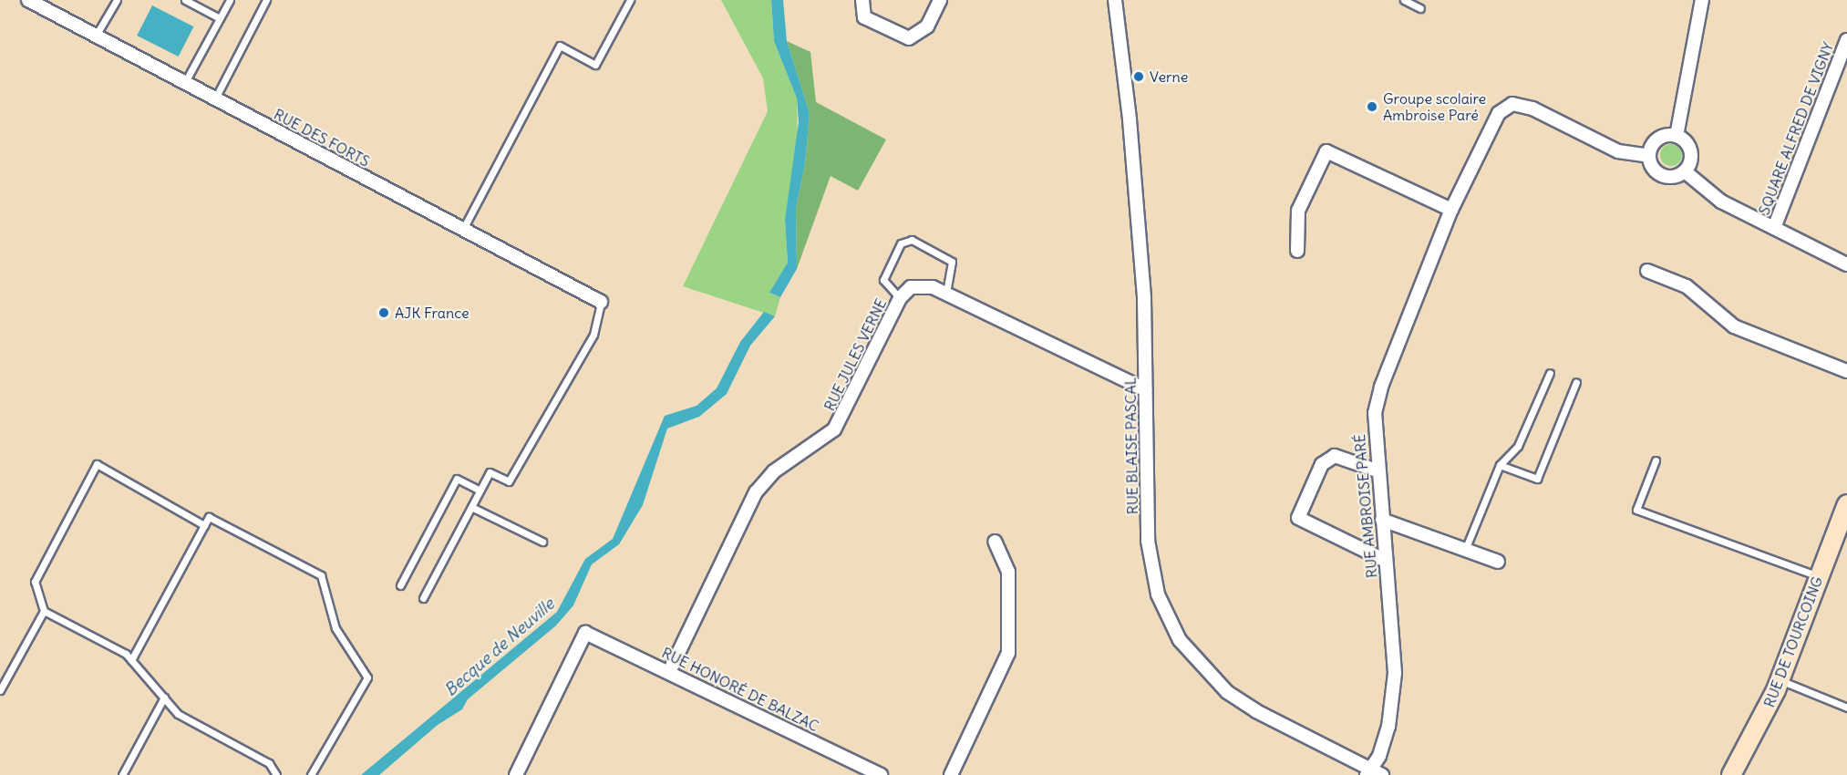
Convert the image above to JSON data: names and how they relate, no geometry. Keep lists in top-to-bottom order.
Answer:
{
  "streets": {
    "main road": ["RUE DE TOURCOING"],
    "street": [
      "SQUARE ALFRED DE VIGNY",
      "RUE DES FORTS",
      "RUE JULES VERNE",
      "RUE BLAISE PASCAL",
      "RUE AMBROISE PARÉ",
      "RUE HONORÉ DE BALZAC"
    ]
  },
  "crossings": [
    ["RUE JULES VERNE", "RUE BLAISE PASCAL"],
    ["RUE JULES VERNE", "RUE HONORÉ DE BALZAC"],
    ["RUE BLAISE PASCAL", "RUE AMBROISE PARÉ"]
  ],
  "water": ["Becque de Neuville"],
  "places": ["Verne", "Groupe scolaire Ambroise Paré", "AJK France"]
}
